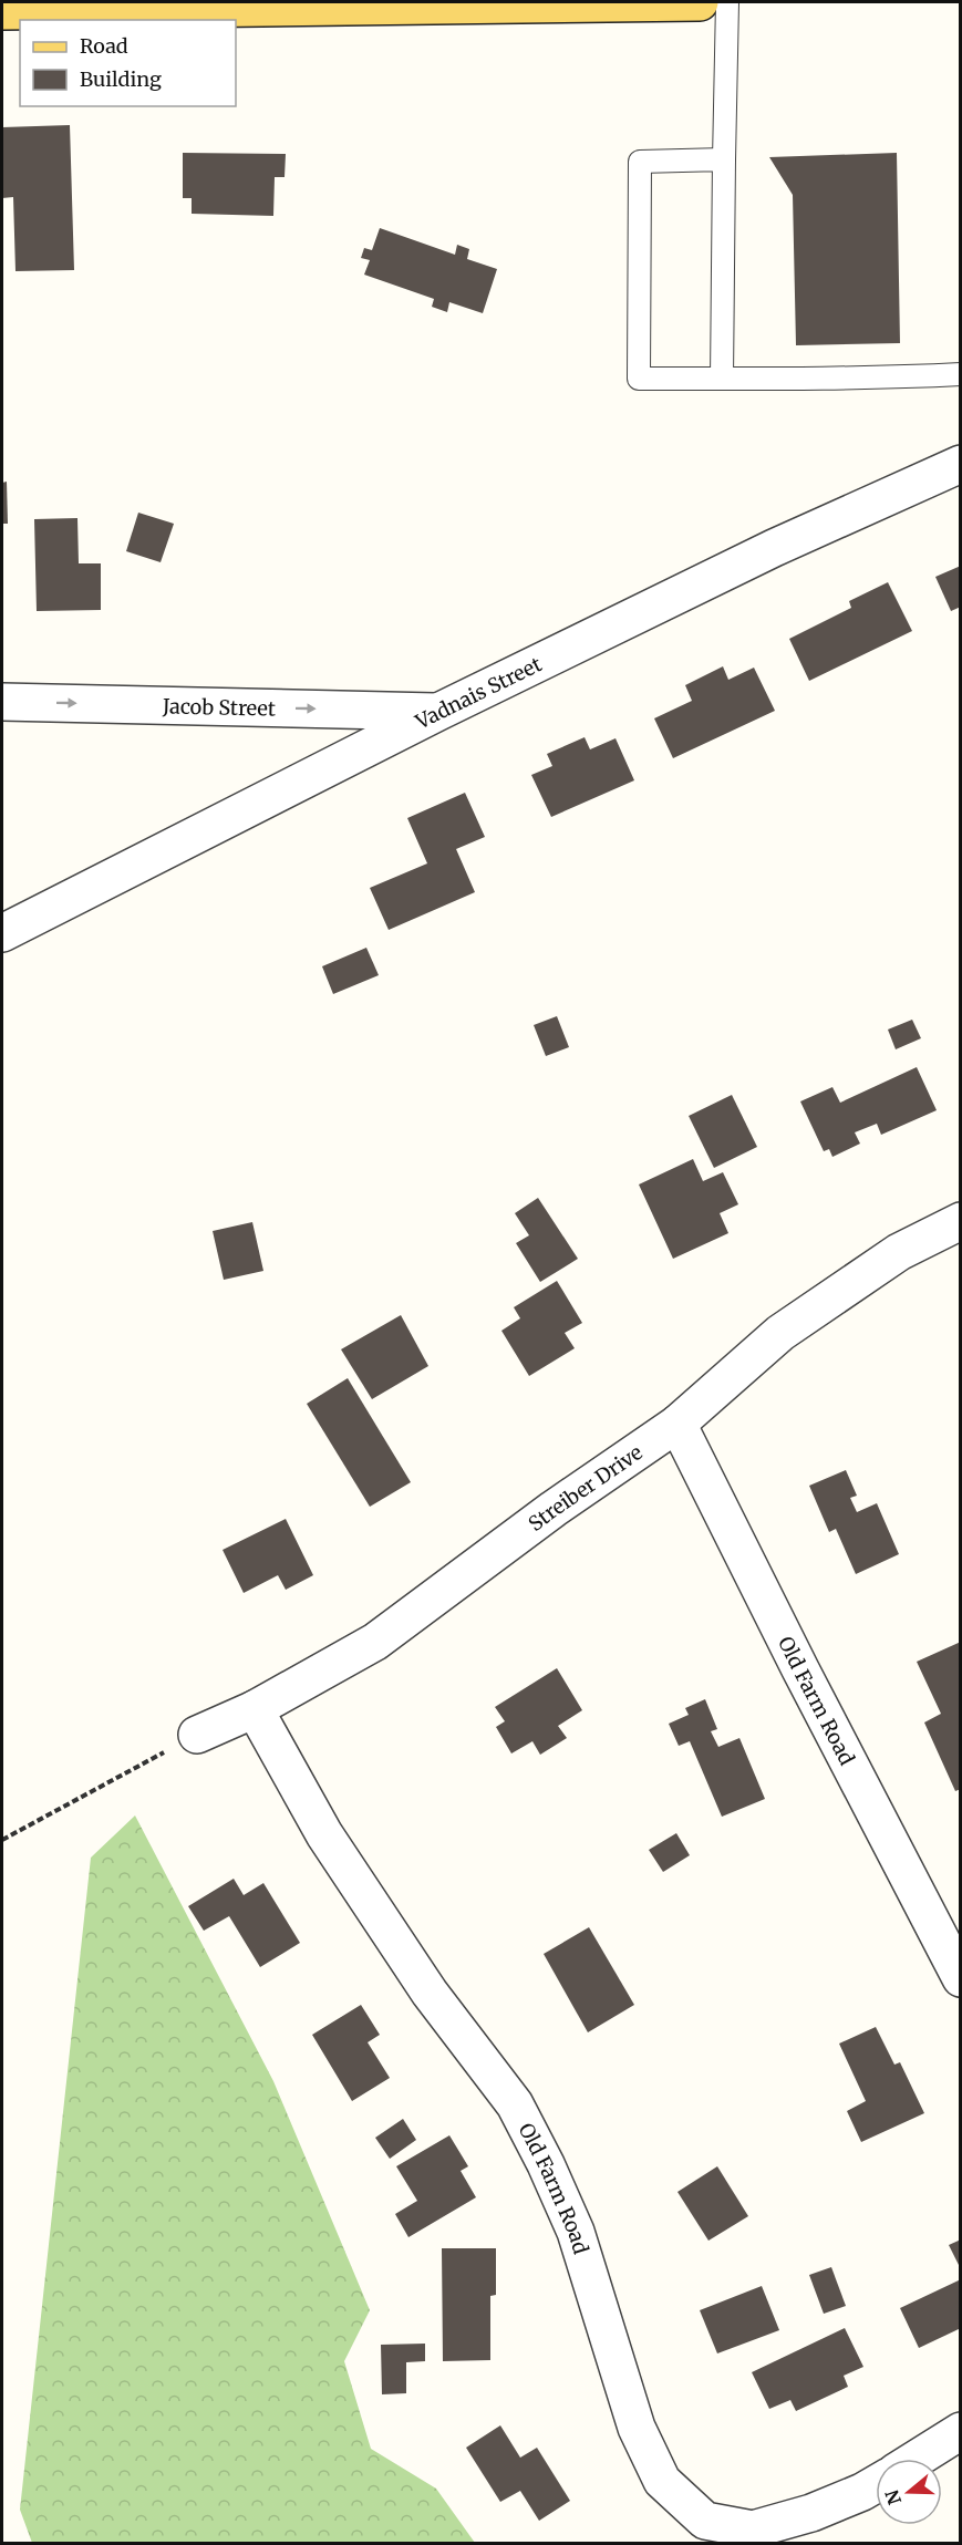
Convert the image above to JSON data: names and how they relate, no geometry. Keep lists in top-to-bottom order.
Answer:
{
  "streets": {
    "street": [
      "Vadnais Street",
      "Jacob Street",
      "Streiber Drive",
      "Old Farm Road"
    ]
  },
  "crossings": [
    ["Vadnais Street", "Jacob Street"],
    ["Streiber Drive", "Old Farm Road"]
  ],
  "one_way": ["Jacob Street"],
  "legend": ["Road", "Building"],
  "north": "left"
}
